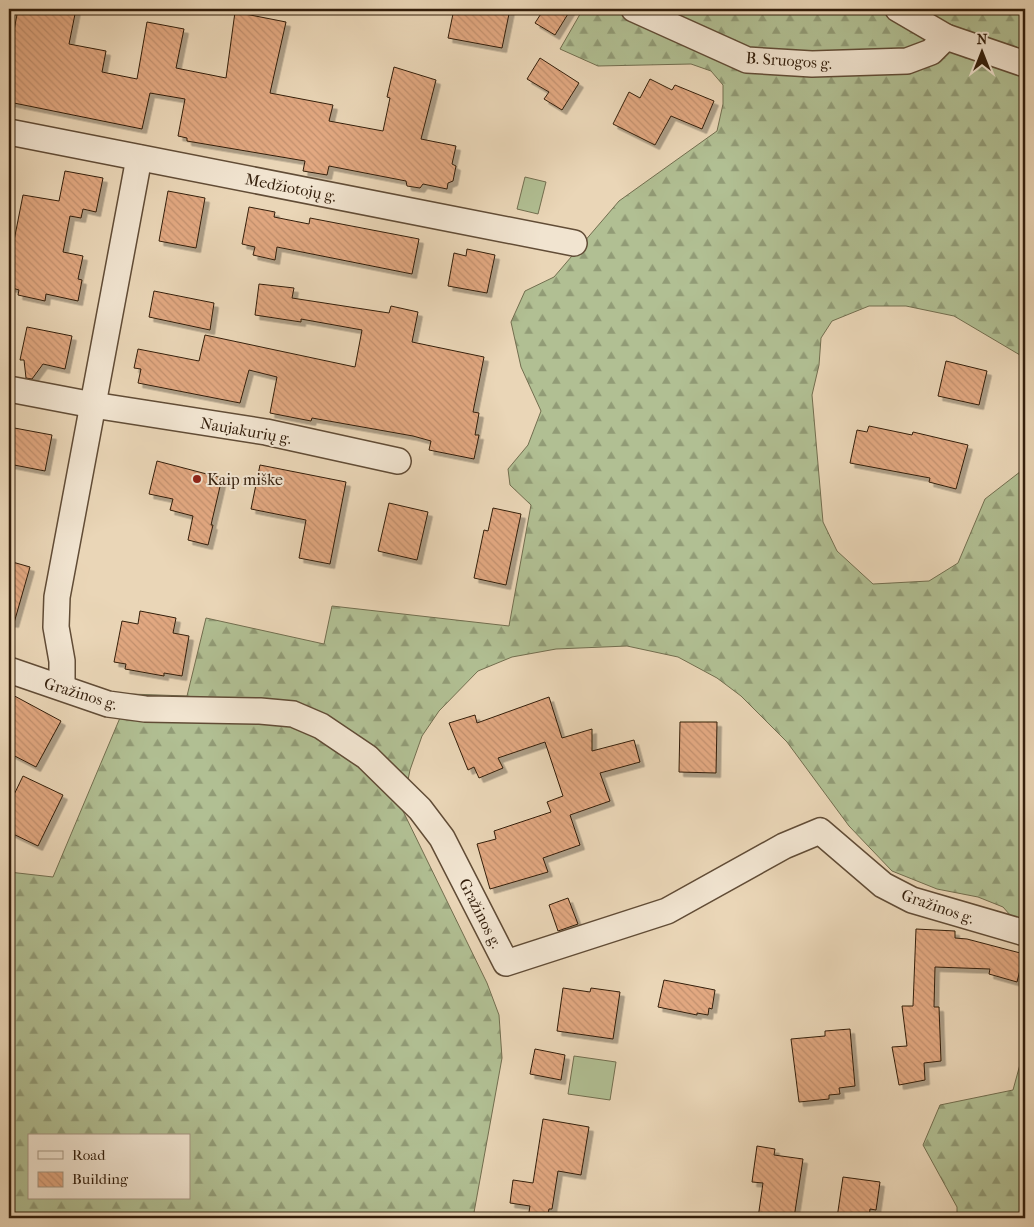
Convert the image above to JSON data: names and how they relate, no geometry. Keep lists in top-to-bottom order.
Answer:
{
  "streets": {
    "street": [
      "B. Sruogos g.",
      "Medžiotojų g.",
      "Naujakurių g.",
      "Gražinos g."
    ]
  },
  "places": ["Kaip miške"],
  "legend": ["Road", "Building"],
  "north": "top"
}
